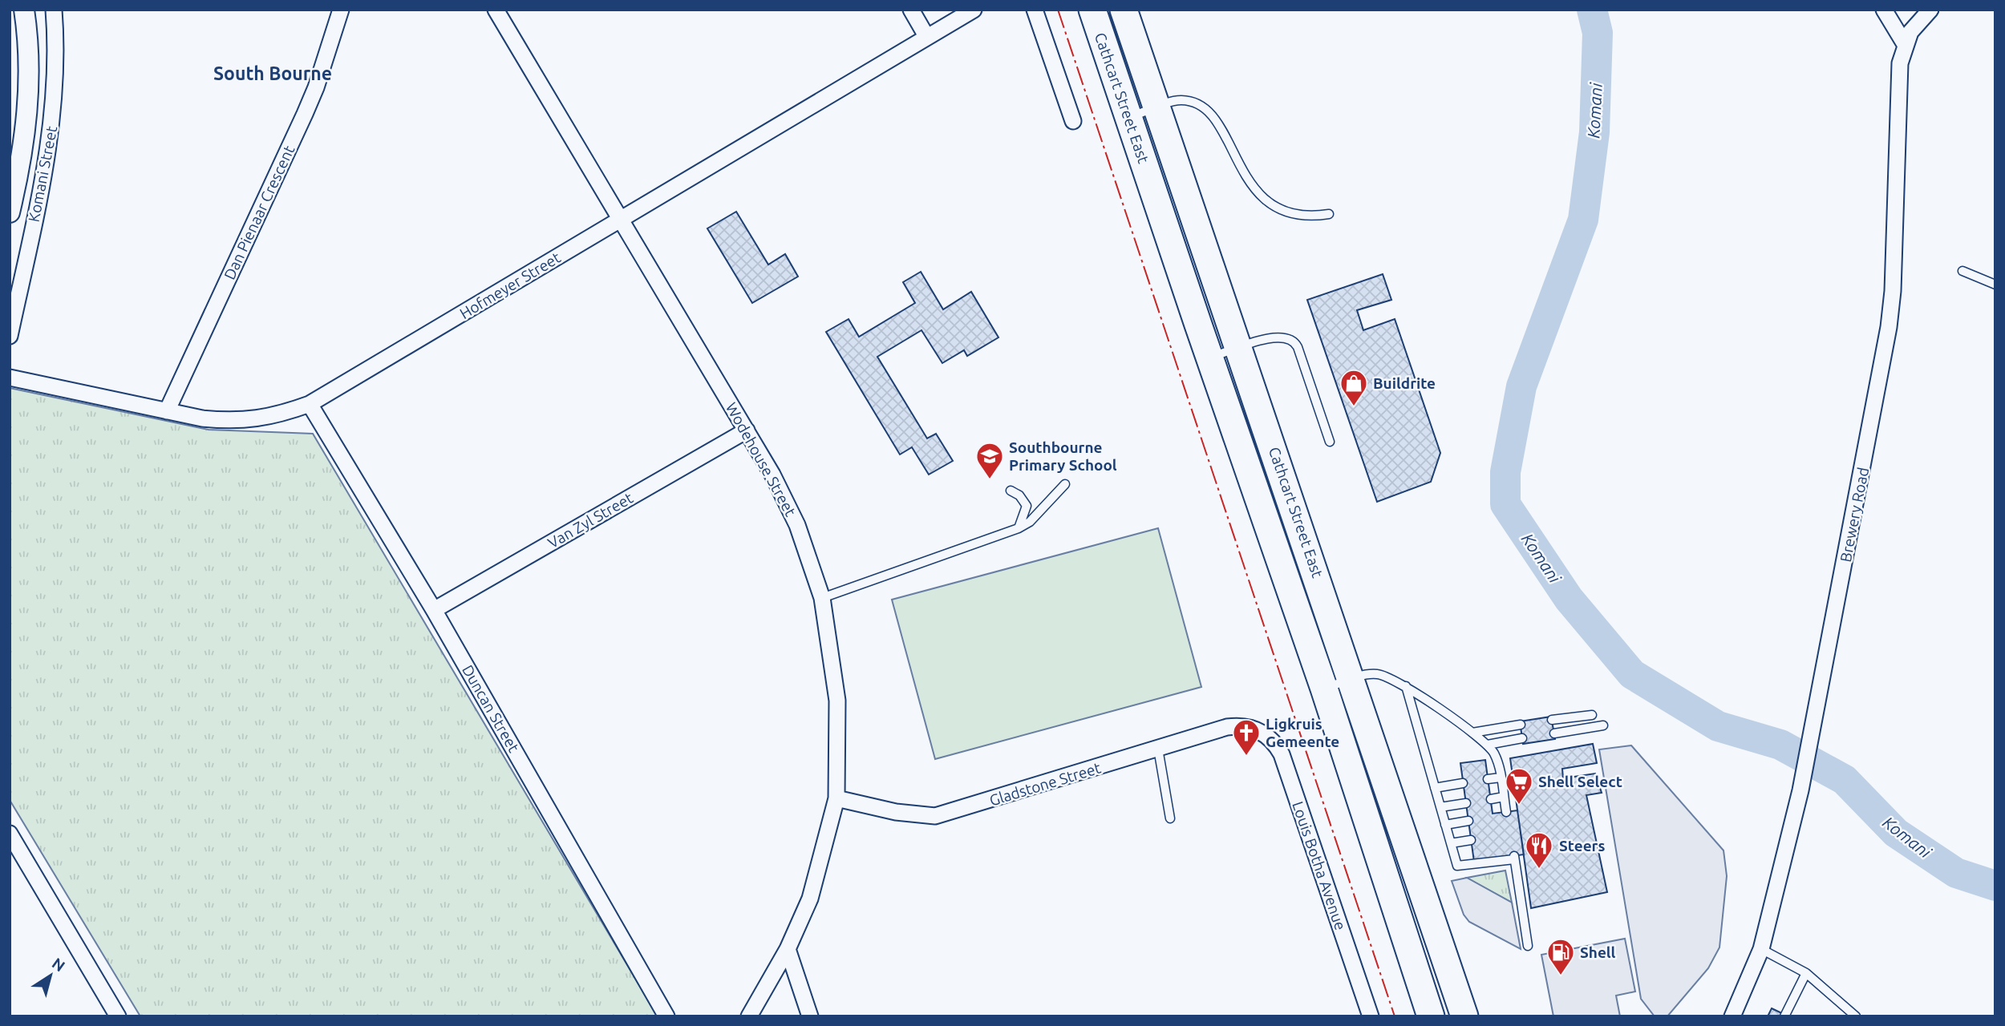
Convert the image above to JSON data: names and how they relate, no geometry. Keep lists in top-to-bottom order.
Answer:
{
  "streets": {
    "highway": ["Cathcart Street East"],
    "street": [
      "Komani Street",
      "Dan Pienaar Crescent",
      "Hofmeyer Street",
      "Wodehouse Street",
      "Brewery Road",
      "Van Zyl Street",
      "Duncan Street",
      "Gladstone Street",
      "Louis Botha Avenue"
    ]
  },
  "crossings": [
    ["Dan Pienaar Crescent", "Hofmeyer Street"],
    ["Hofmeyer Street", "Wodehouse Street"],
    ["Hofmeyer Street", "Duncan Street"],
    ["Wodehouse Street", "Van Zyl Street"],
    ["Wodehouse Street", "Gladstone Street"],
    ["Van Zyl Street", "Duncan Street"],
    ["Gladstone Street", "Louis Botha Avenue"]
  ],
  "districts": ["South Bourne"],
  "water": ["Komani"],
  "places": {
    "shop": ["Buildrite"],
    "school or university": ["Southbourne Primary School"],
    "church": ["Ligkruis Gemeente"],
    "supermarket": ["Shell Select"],
    "restaurant": ["Steers"],
    "fuel station": ["Shell"]
  },
  "north": "top right"
}
